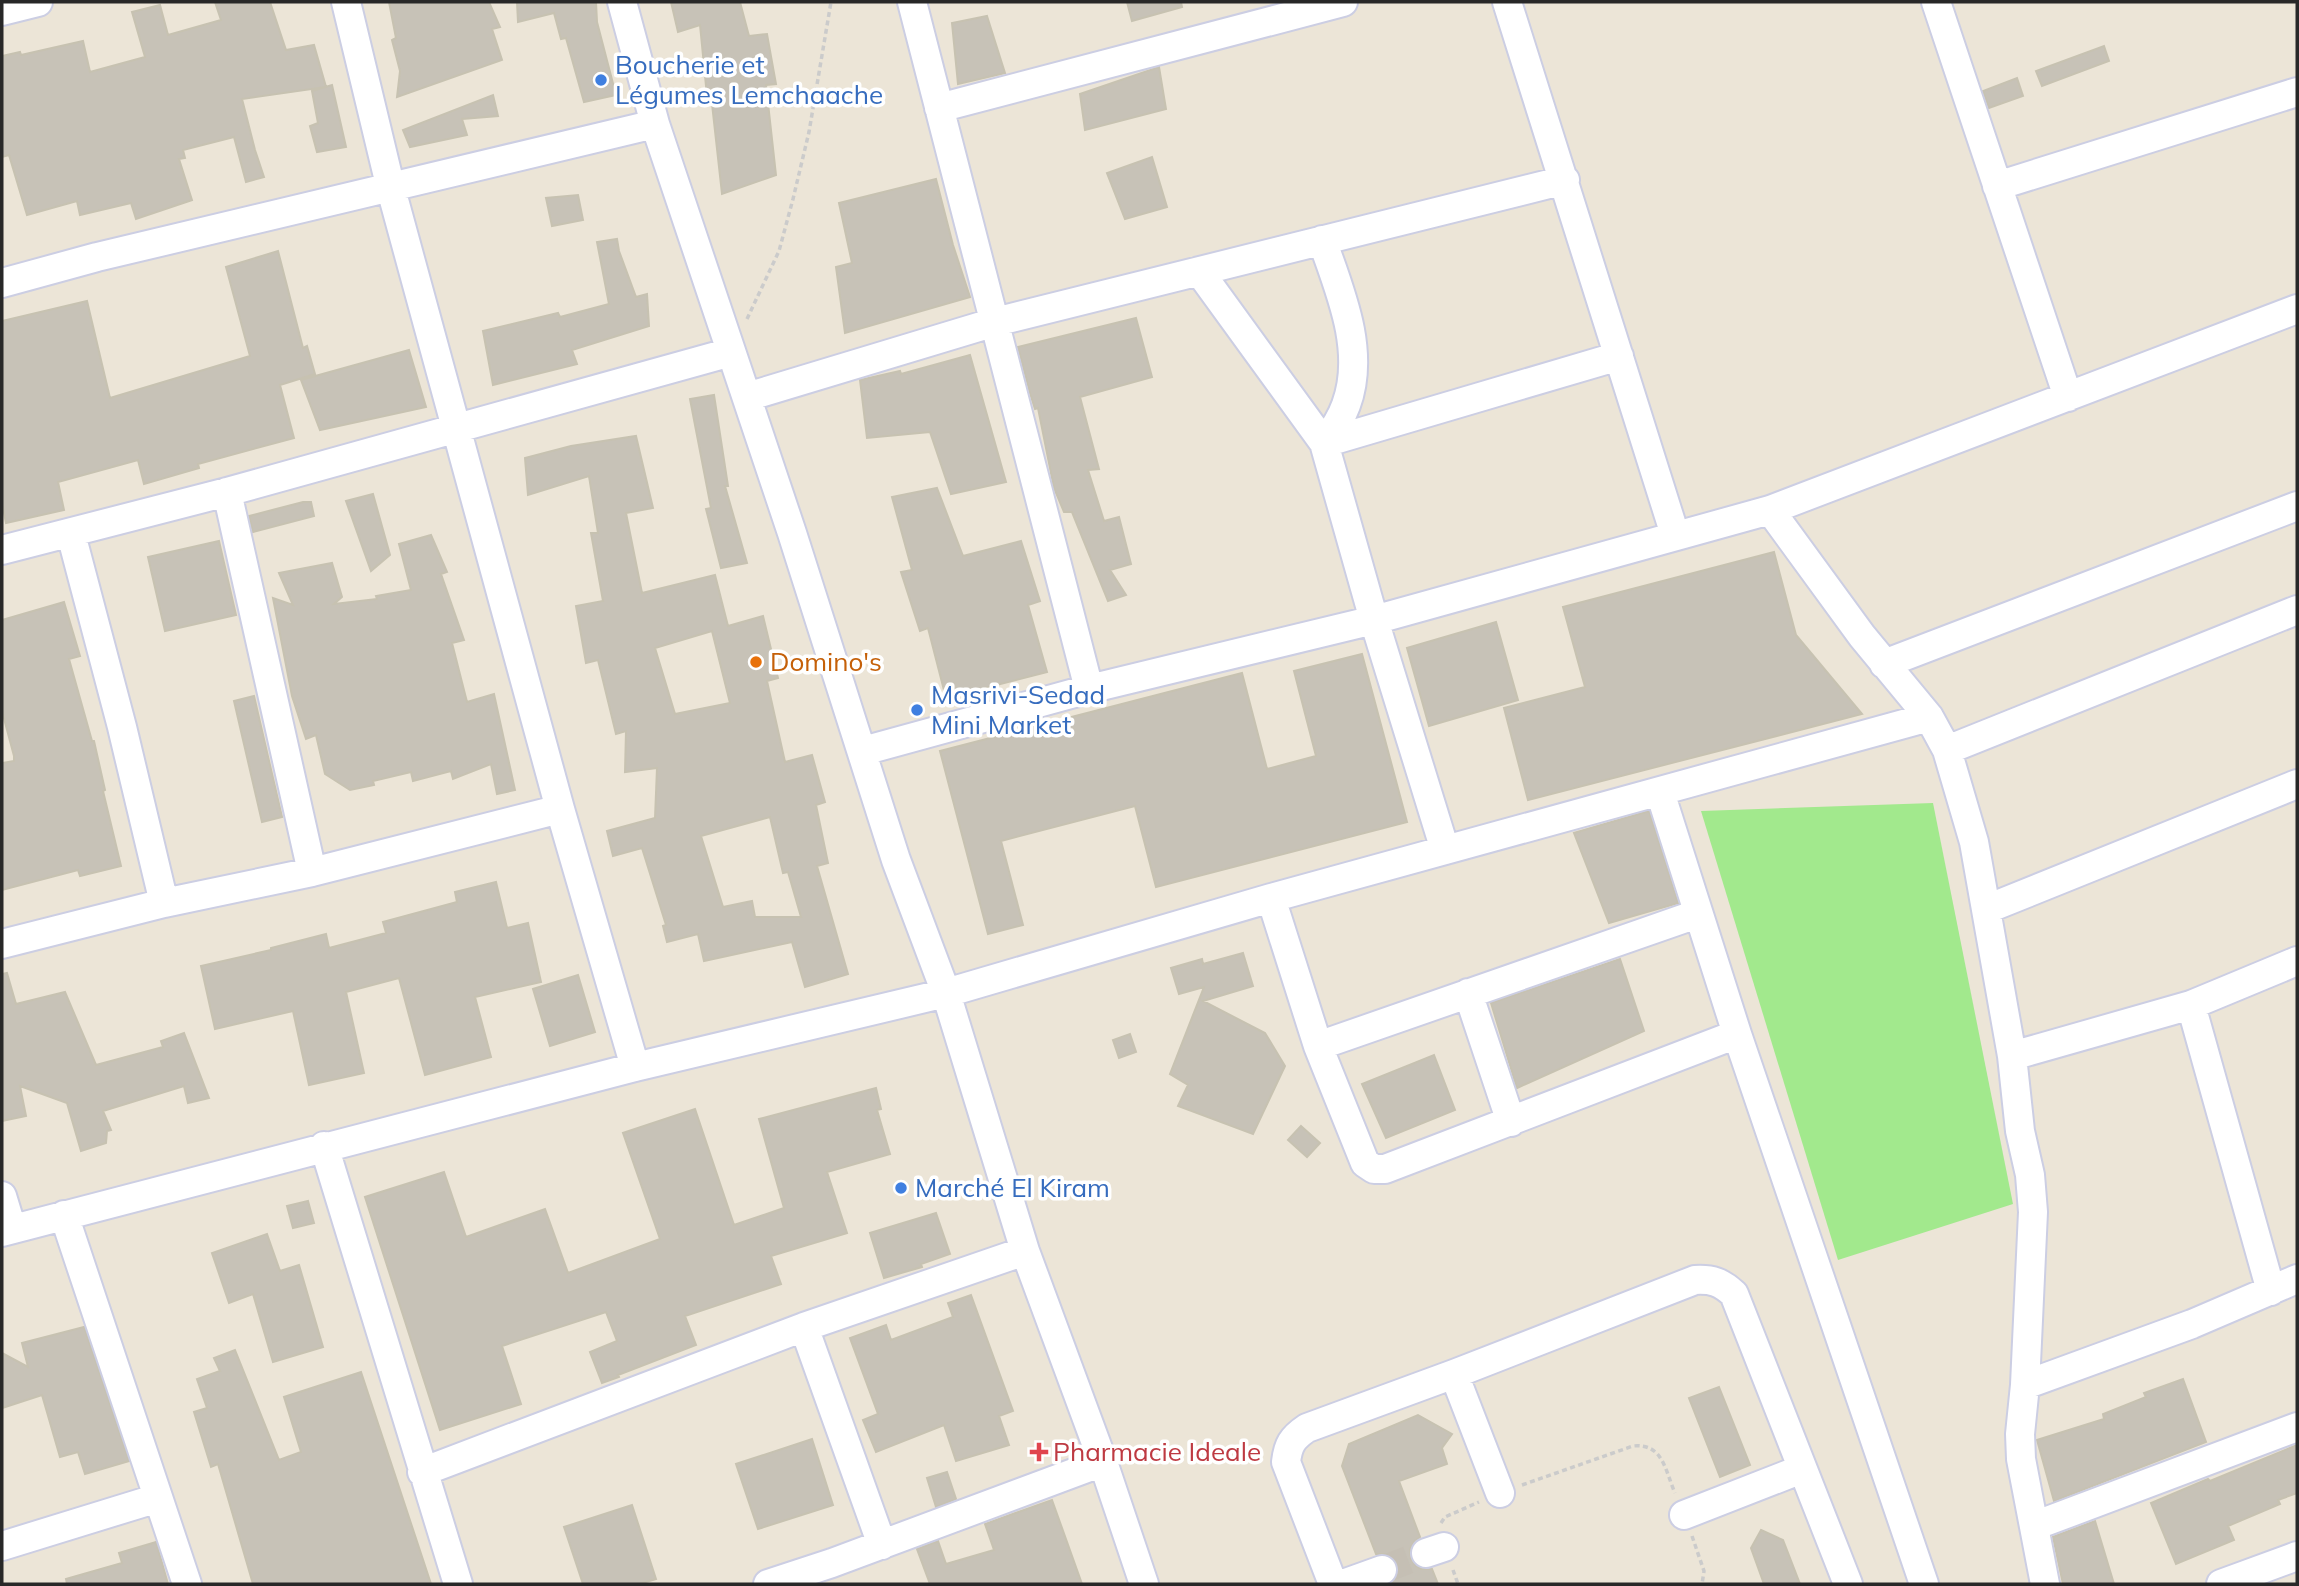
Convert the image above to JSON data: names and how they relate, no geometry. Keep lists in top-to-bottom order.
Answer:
{
  "places": {
    "other": [
      "Boucherie et Légumes Lemchaache",
      "Domino's",
      "Masrivi-Sedad Mini Market",
      "Marché El Kiram"
    ],
    "health": ["Pharmacie Ideale"]
  }
}
